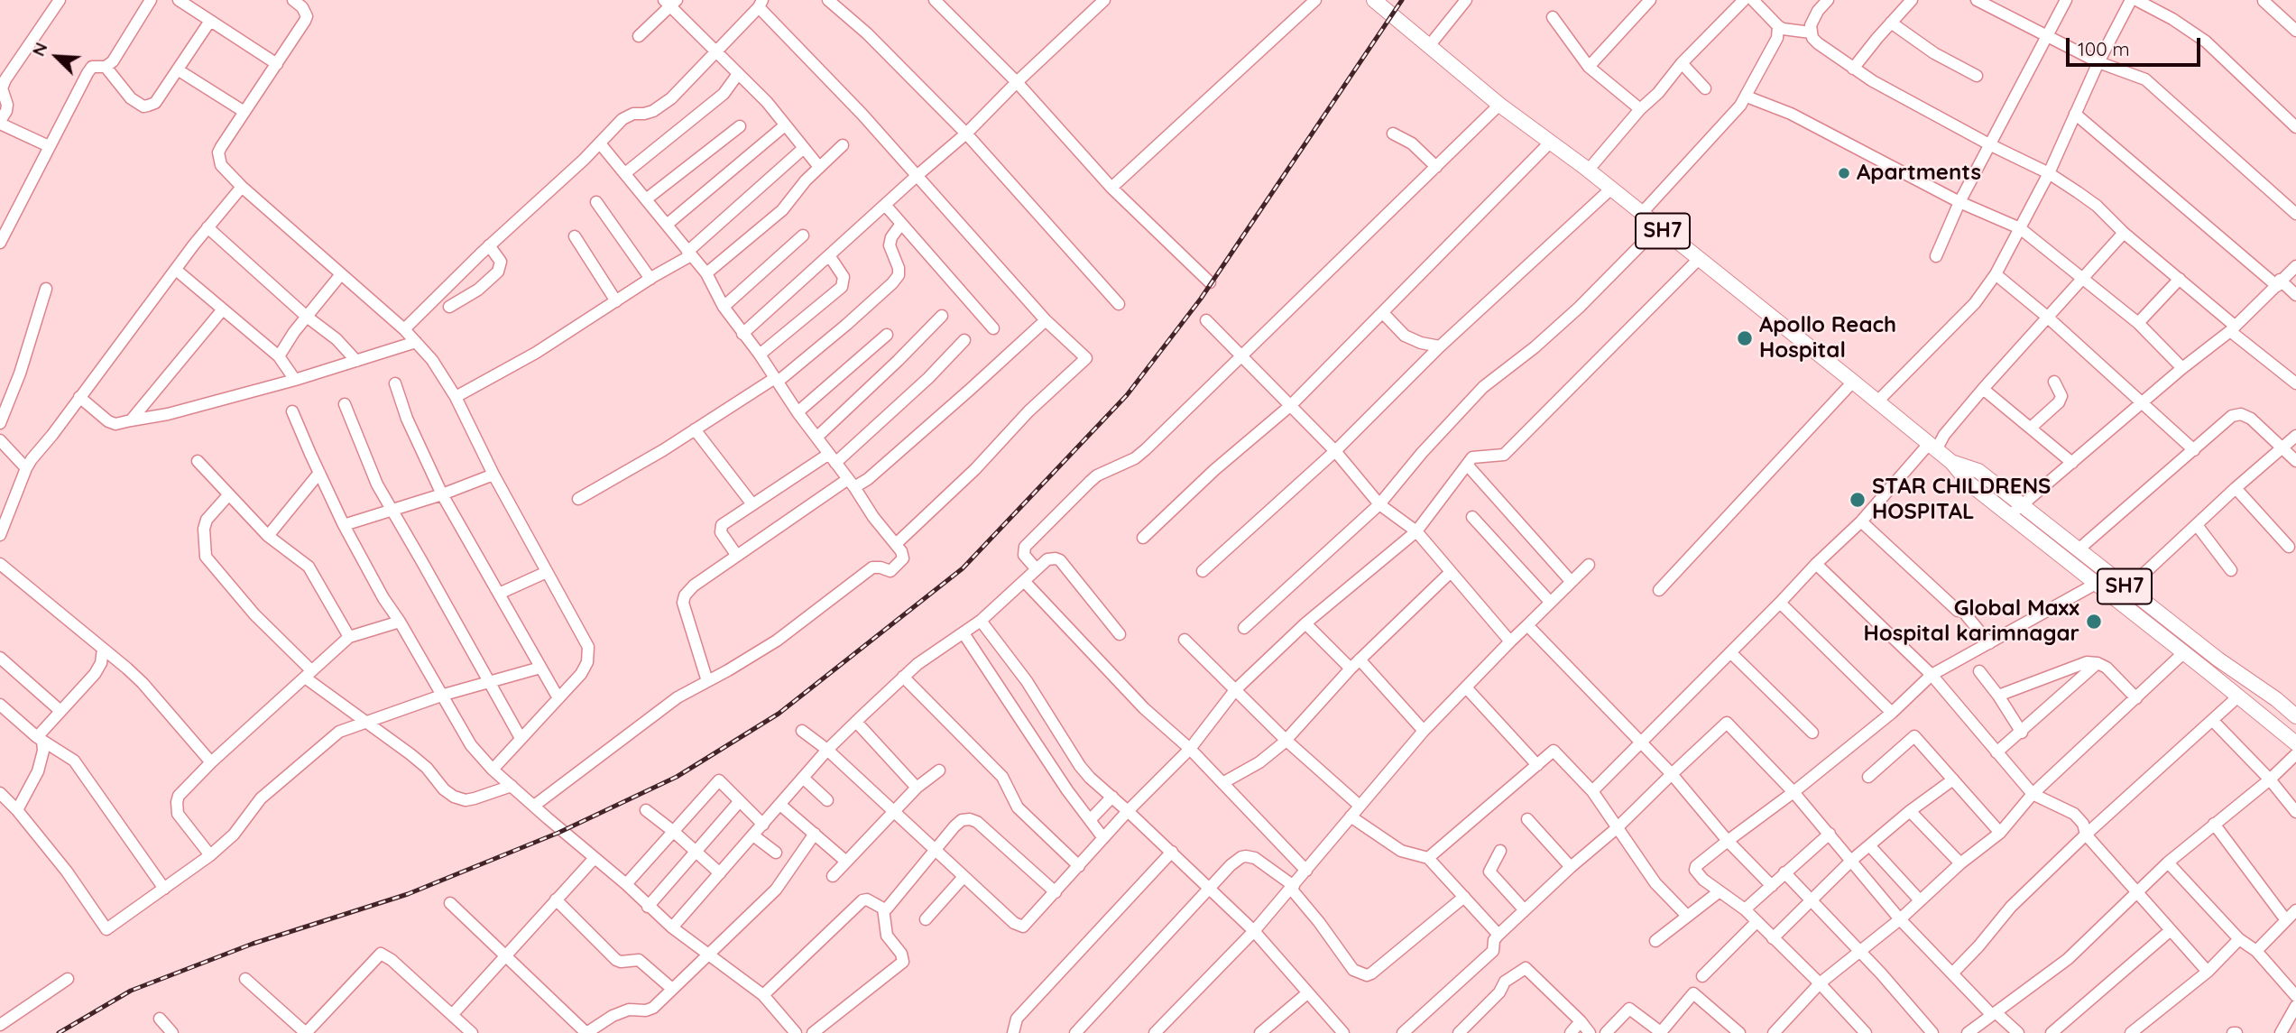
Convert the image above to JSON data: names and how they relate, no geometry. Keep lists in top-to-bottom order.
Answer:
{
  "streets": {
    "main road": ["SH7"]
  },
  "places": [
    "Apartments",
    "Apollo Reach Hospital",
    "STAR CHILDRENS HOSPITAL",
    "Global Maxx Hospital karimnagar"
  ],
  "scale_bar": "100 m",
  "north": "top left"
}
